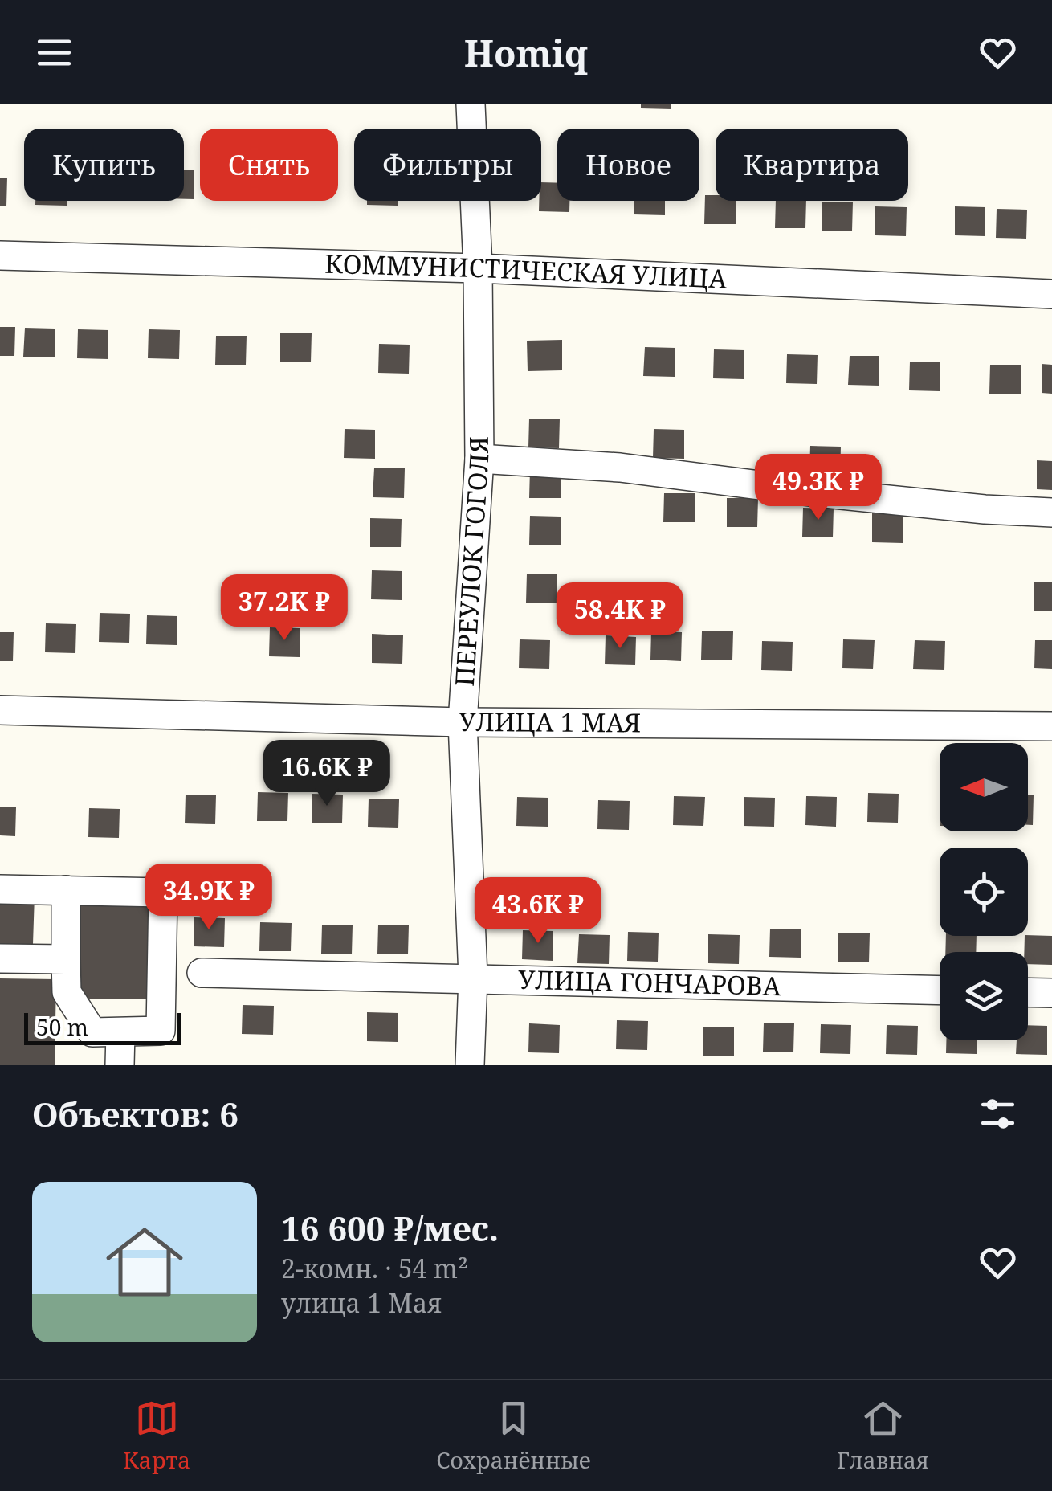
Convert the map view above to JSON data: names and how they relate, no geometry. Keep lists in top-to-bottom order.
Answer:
{
  "streets": {
    "street": [
      "КОММУНИСТИЧЕСКАЯ УЛИЦА",
      "ПЕРЕУЛОК ГОГОЛЯ",
      "УЛИЦА 1 МАЯ",
      "УЛИЦА ГОНЧАРОВА"
    ]
  },
  "crossings": [
    ["КОММУНИСТИЧЕСКАЯ УЛИЦА", "ПЕРЕУЛОК ГОГОЛЯ"],
    ["ПЕРЕУЛОК ГОГОЛЯ", "УЛИЦА 1 МАЯ"],
    ["ПЕРЕУЛОК ГОГОЛЯ", "УЛИЦА ГОНЧАРОВА"]
  ],
  "scale_bar": "50 m",
  "north": "left",
  "page": {
    "header": "Homiq",
    "chip": [
      "Купить",
      "Снять",
      "Фильтры",
      "Новое",
      "Квартира"
    ],
    "price": [
      "49.3K ₽",
      "37.2K ₽",
      "58.4K ₽",
      "16.6K ₽",
      "34.9K ₽",
      "43.6K ₽"
    ],
    "scale": "50 m",
    "heading": "Объектов: 6",
    "list": [
      {
        "name": "16 600 ₽/мес.",
        "note": "2-комн. · 54 m² · улица 1 Мая"
      }
    ],
    "tabs": ["Карта", "Сохранённые", "Главная"]
  }
}
